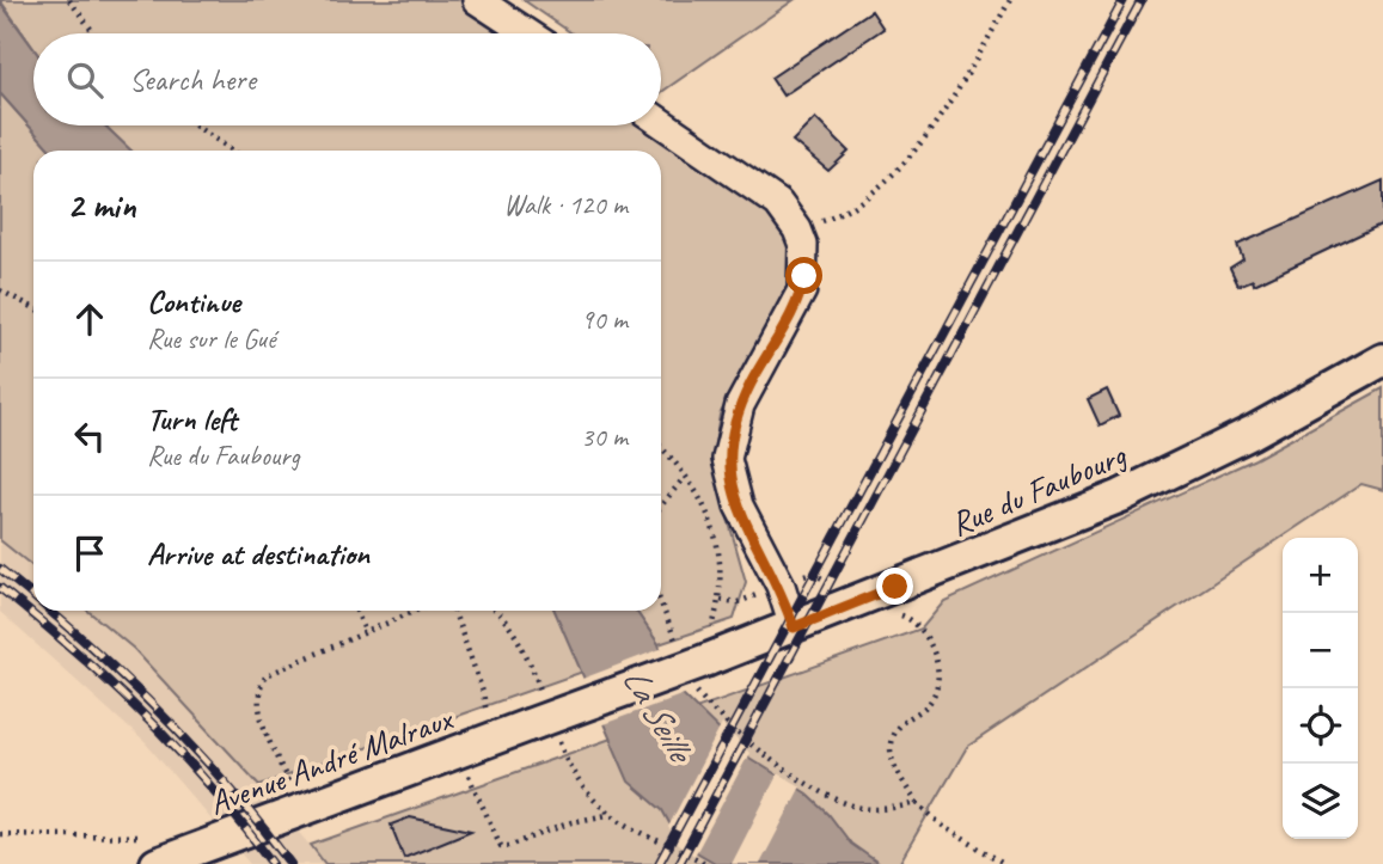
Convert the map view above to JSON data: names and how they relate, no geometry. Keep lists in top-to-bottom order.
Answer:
{
  "streets": {
    "main road": ["Rue du Faubourg", "Avenue André Malraux"]
  },
  "crossings": [
    ["Rue du Faubourg", "Avenue André Malraux"]
  ],
  "water": ["La Seille"],
  "page": {
    "search": "Search here",
    "heading": ["2 min", "Walk · 120 m"],
    "list": [
      ["Continue", "Rue sur le Gué", "90 m"],
      ["Turn left", "Rue du Faubourg", "30 m"],
      "Arrive at destination"
    ],
    "map_buttons": ["+", "−"]
  }
}
